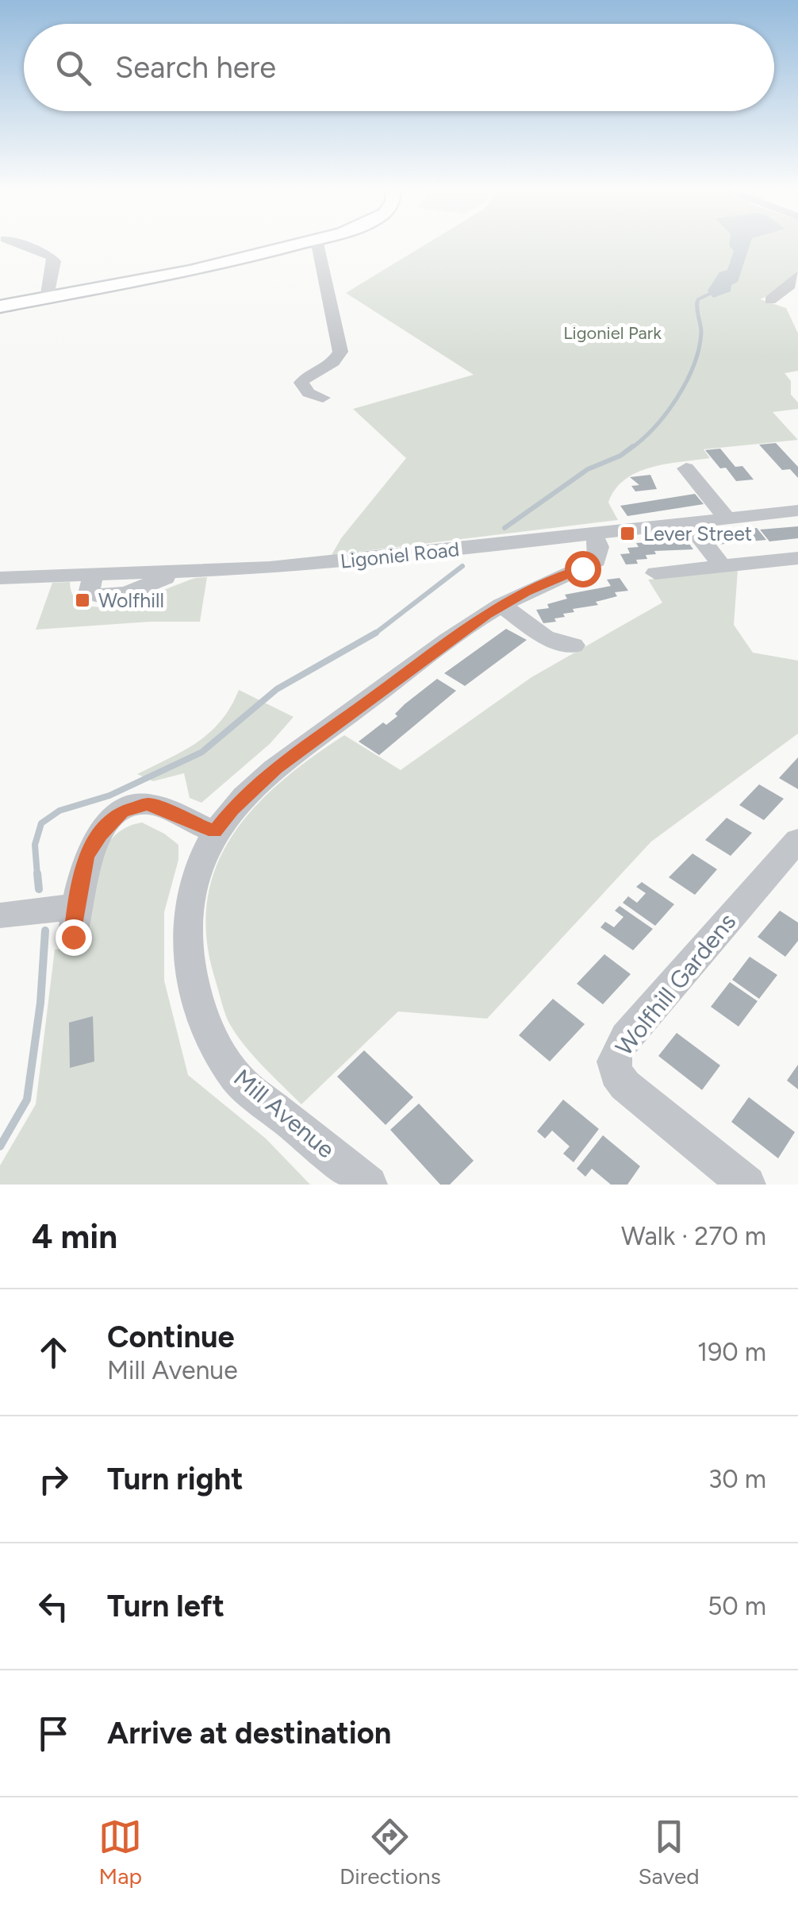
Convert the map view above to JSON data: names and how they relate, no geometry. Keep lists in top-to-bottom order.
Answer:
{
  "streets": {
    "street": ["Ligoniel Road", "Wolfhill Gardens", "Mill Avenue"]
  },
  "crossings": [
    ["Ligoniel Road", "Mill Avenue"]
  ],
  "parks": ["Ligoniel Park"],
  "places": {
    "transit": ["Lever Street", "Wolfhill"]
  },
  "page": {
    "search": "Search here",
    "heading": ["4 min", "Walk · 270 m"],
    "list": [
      ["Continue", "Mill Avenue", "190 m"],
      ["Turn right", "30 m"],
      ["Turn left", "50 m"],
      "Arrive at destination"
    ],
    "nav": ["Map", "Directions", "Saved"]
  }
}
